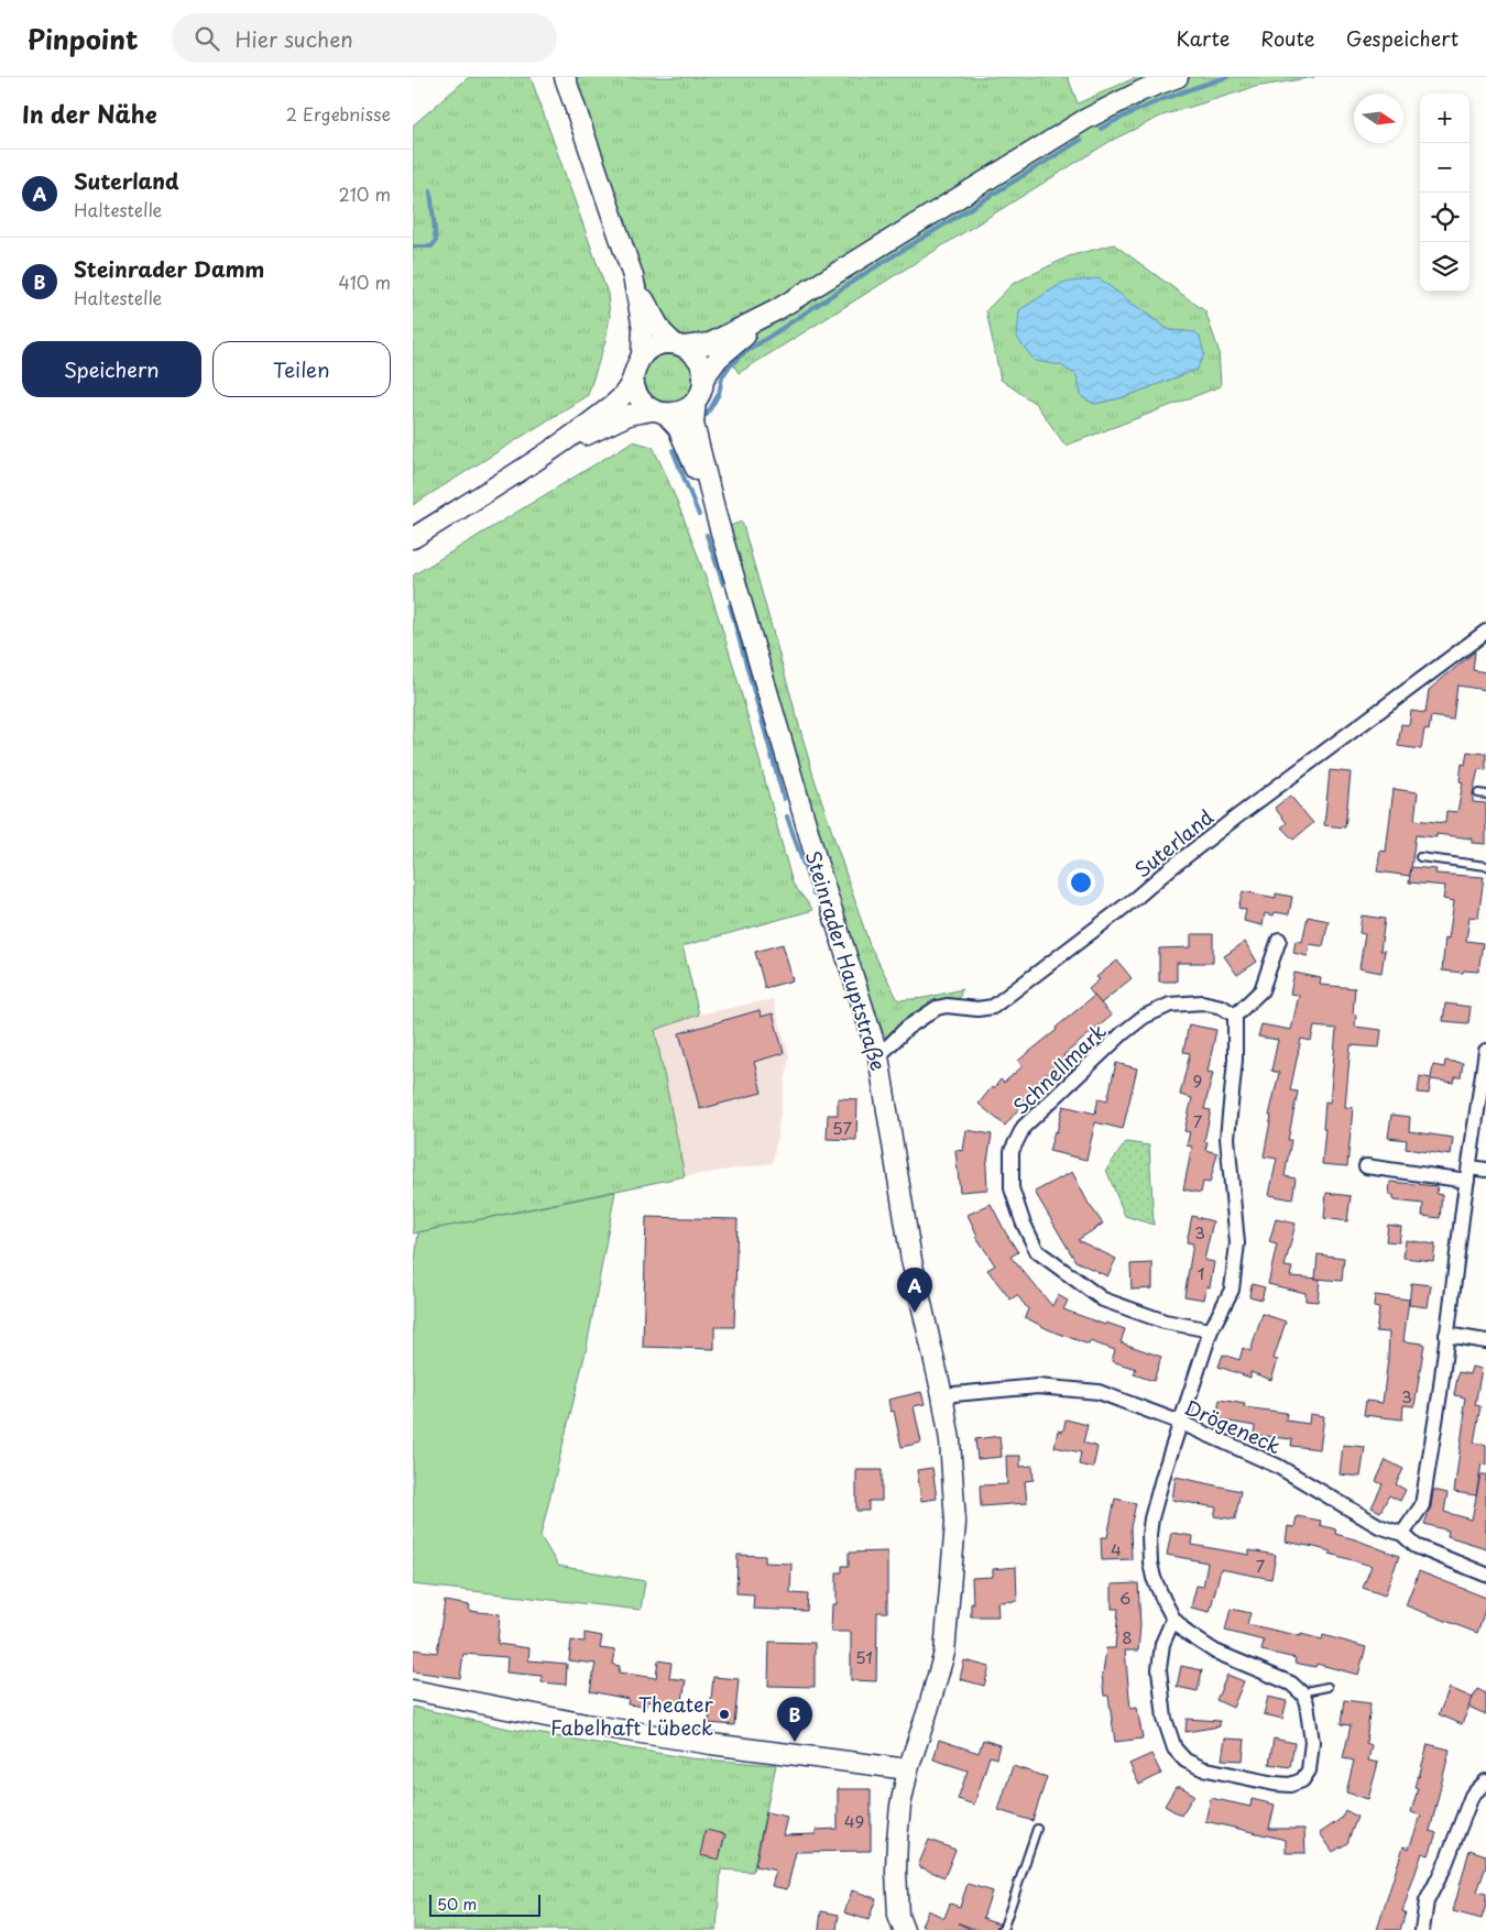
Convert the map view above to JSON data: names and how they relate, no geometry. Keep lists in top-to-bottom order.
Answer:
{
  "streets": {
    "main road": ["Steinrader Hauptstraße"],
    "street": ["Suterland", "Schnellmark", "Drögeneck"]
  },
  "crossings": [
    ["Suterland", "Steinrader Hauptstraße"],
    ["Steinrader Hauptstraße", "Drögeneck"]
  ],
  "places": ["Theater Fabelhaft Lübeck"],
  "house_numbers": [
    "9",
    "7",
    "57",
    "3",
    "1",
    "3",
    "4",
    "7",
    "6",
    "8",
    "51",
    "49"
  ],
  "scale_bar": "50 m",
  "north": "right",
  "page": {
    "header": "Pinpoint",
    "search": "Hier suchen",
    "nav": ["Karte", "Route", "Gespeichert"],
    "heading": ["In der Nähe", "2 Ergebnisse"],
    "map_buttons": ["+", "−"],
    "list": [
      {
        "mark": "A",
        "name": "Suterland",
        "note": "Haltestelle",
        "value": "210 m"
      },
      {
        "mark": "B",
        "name": "Steinrader Damm",
        "note": "Haltestelle",
        "value": "410 m"
      }
    ],
    "buttons": ["Speichern", "Teilen"],
    "pins": ["A", "B"],
    "scale": "50 m"
  }
}
